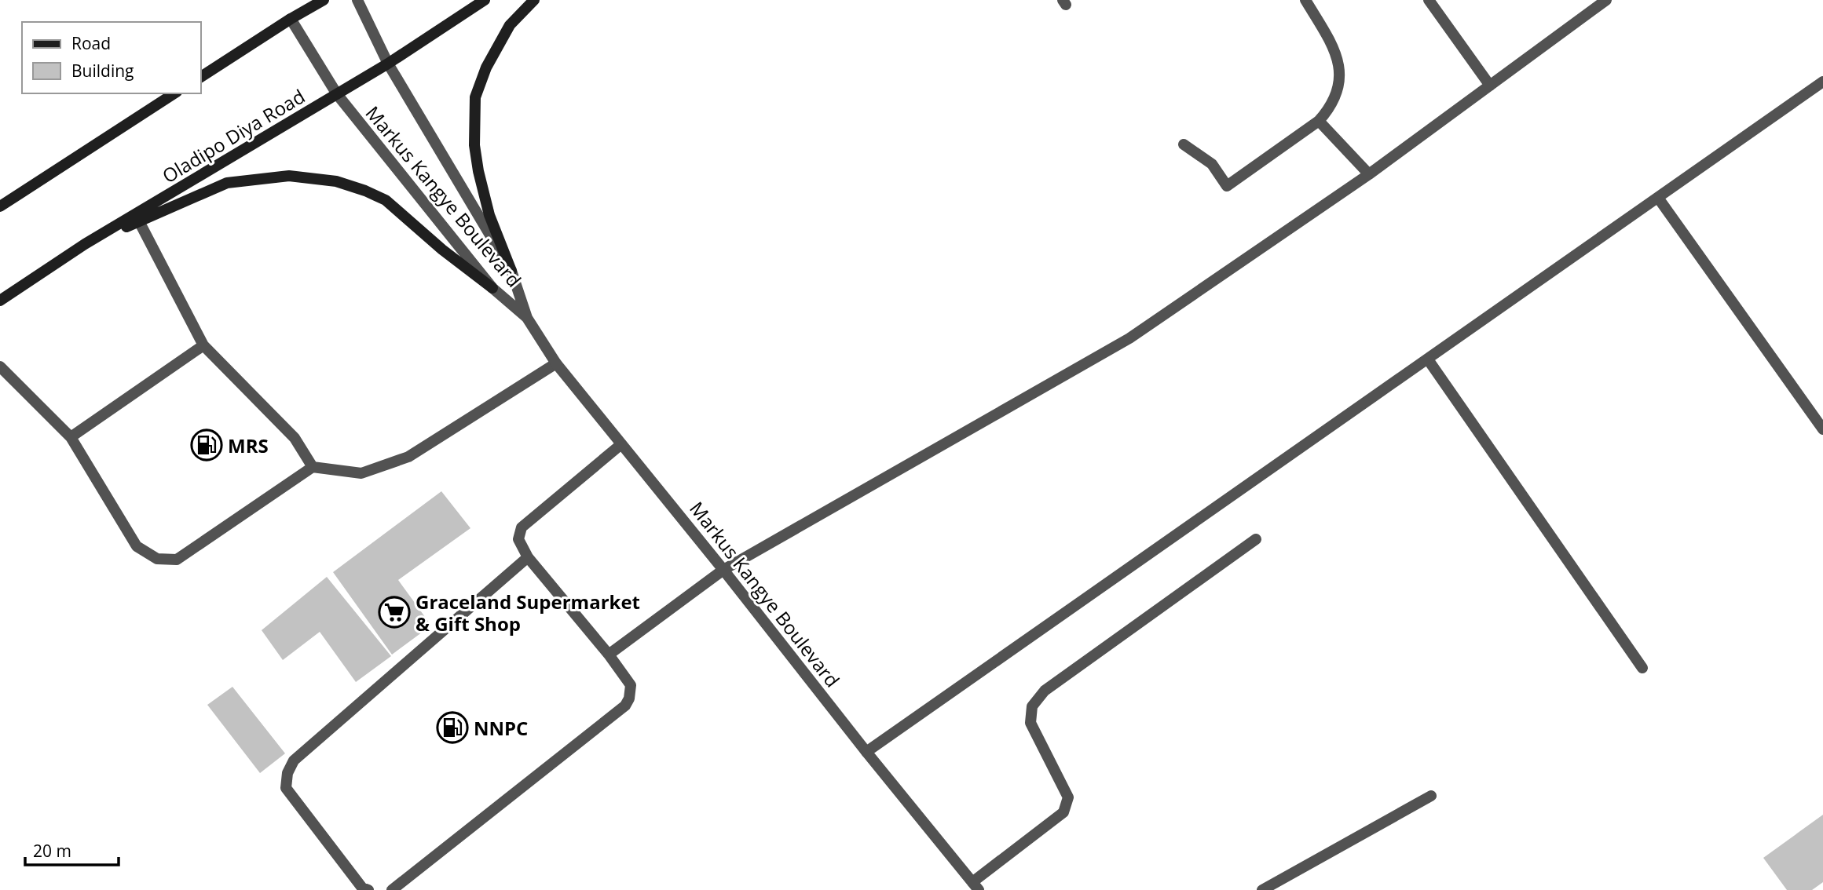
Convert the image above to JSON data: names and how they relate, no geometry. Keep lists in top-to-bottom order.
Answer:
{
  "streets": {
    "main road": ["Oladipo Diya Road"],
    "street": ["Markus Kangye Boulevard"]
  },
  "crossings": [
    ["Oladipo Diya Road", "Markus Kangye Boulevard"]
  ],
  "places": {
    "fuel station": ["MRS", "NNPC"],
    "supermarket": ["Graceland Supermarket & Gift Shop"]
  },
  "legend": ["Road", "Building"],
  "scale_bar": "20 m"
}
